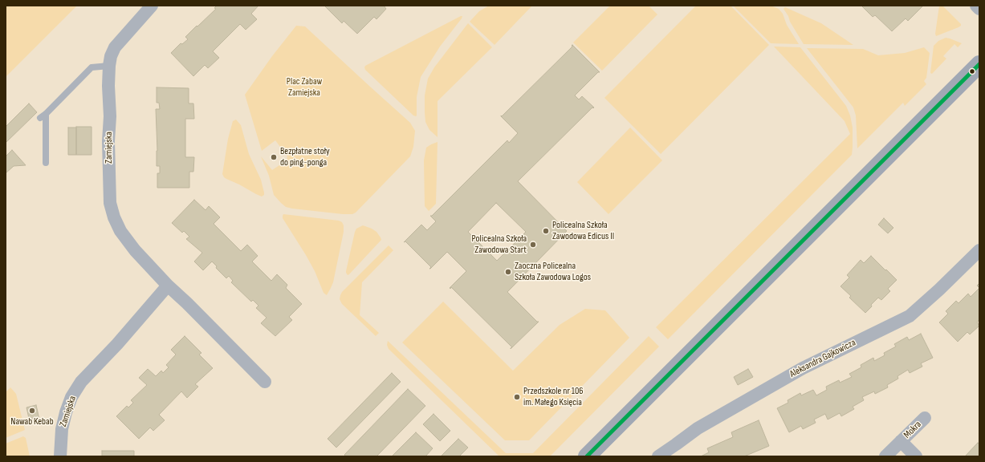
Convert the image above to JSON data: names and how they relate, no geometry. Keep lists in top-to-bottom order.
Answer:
{
  "streets": {
    "street": ["Zamiejska", "Aleksandra Gajkowicza", "Mokra"]
  },
  "parks": ["Plac Zabaw Zamiejska"],
  "places": [
    "Bezpłatne stoły do ping-ponga",
    "Policealna Szkoła Zawodowa Edicus II",
    "Policealna Szkoła Zawodowa Start",
    "Zaoczna Policealna Szkoła Zawodowa Logos",
    "Przedszkole nr 106 im. Małego Księcia",
    "Nawab Kebab"
  ]
}
